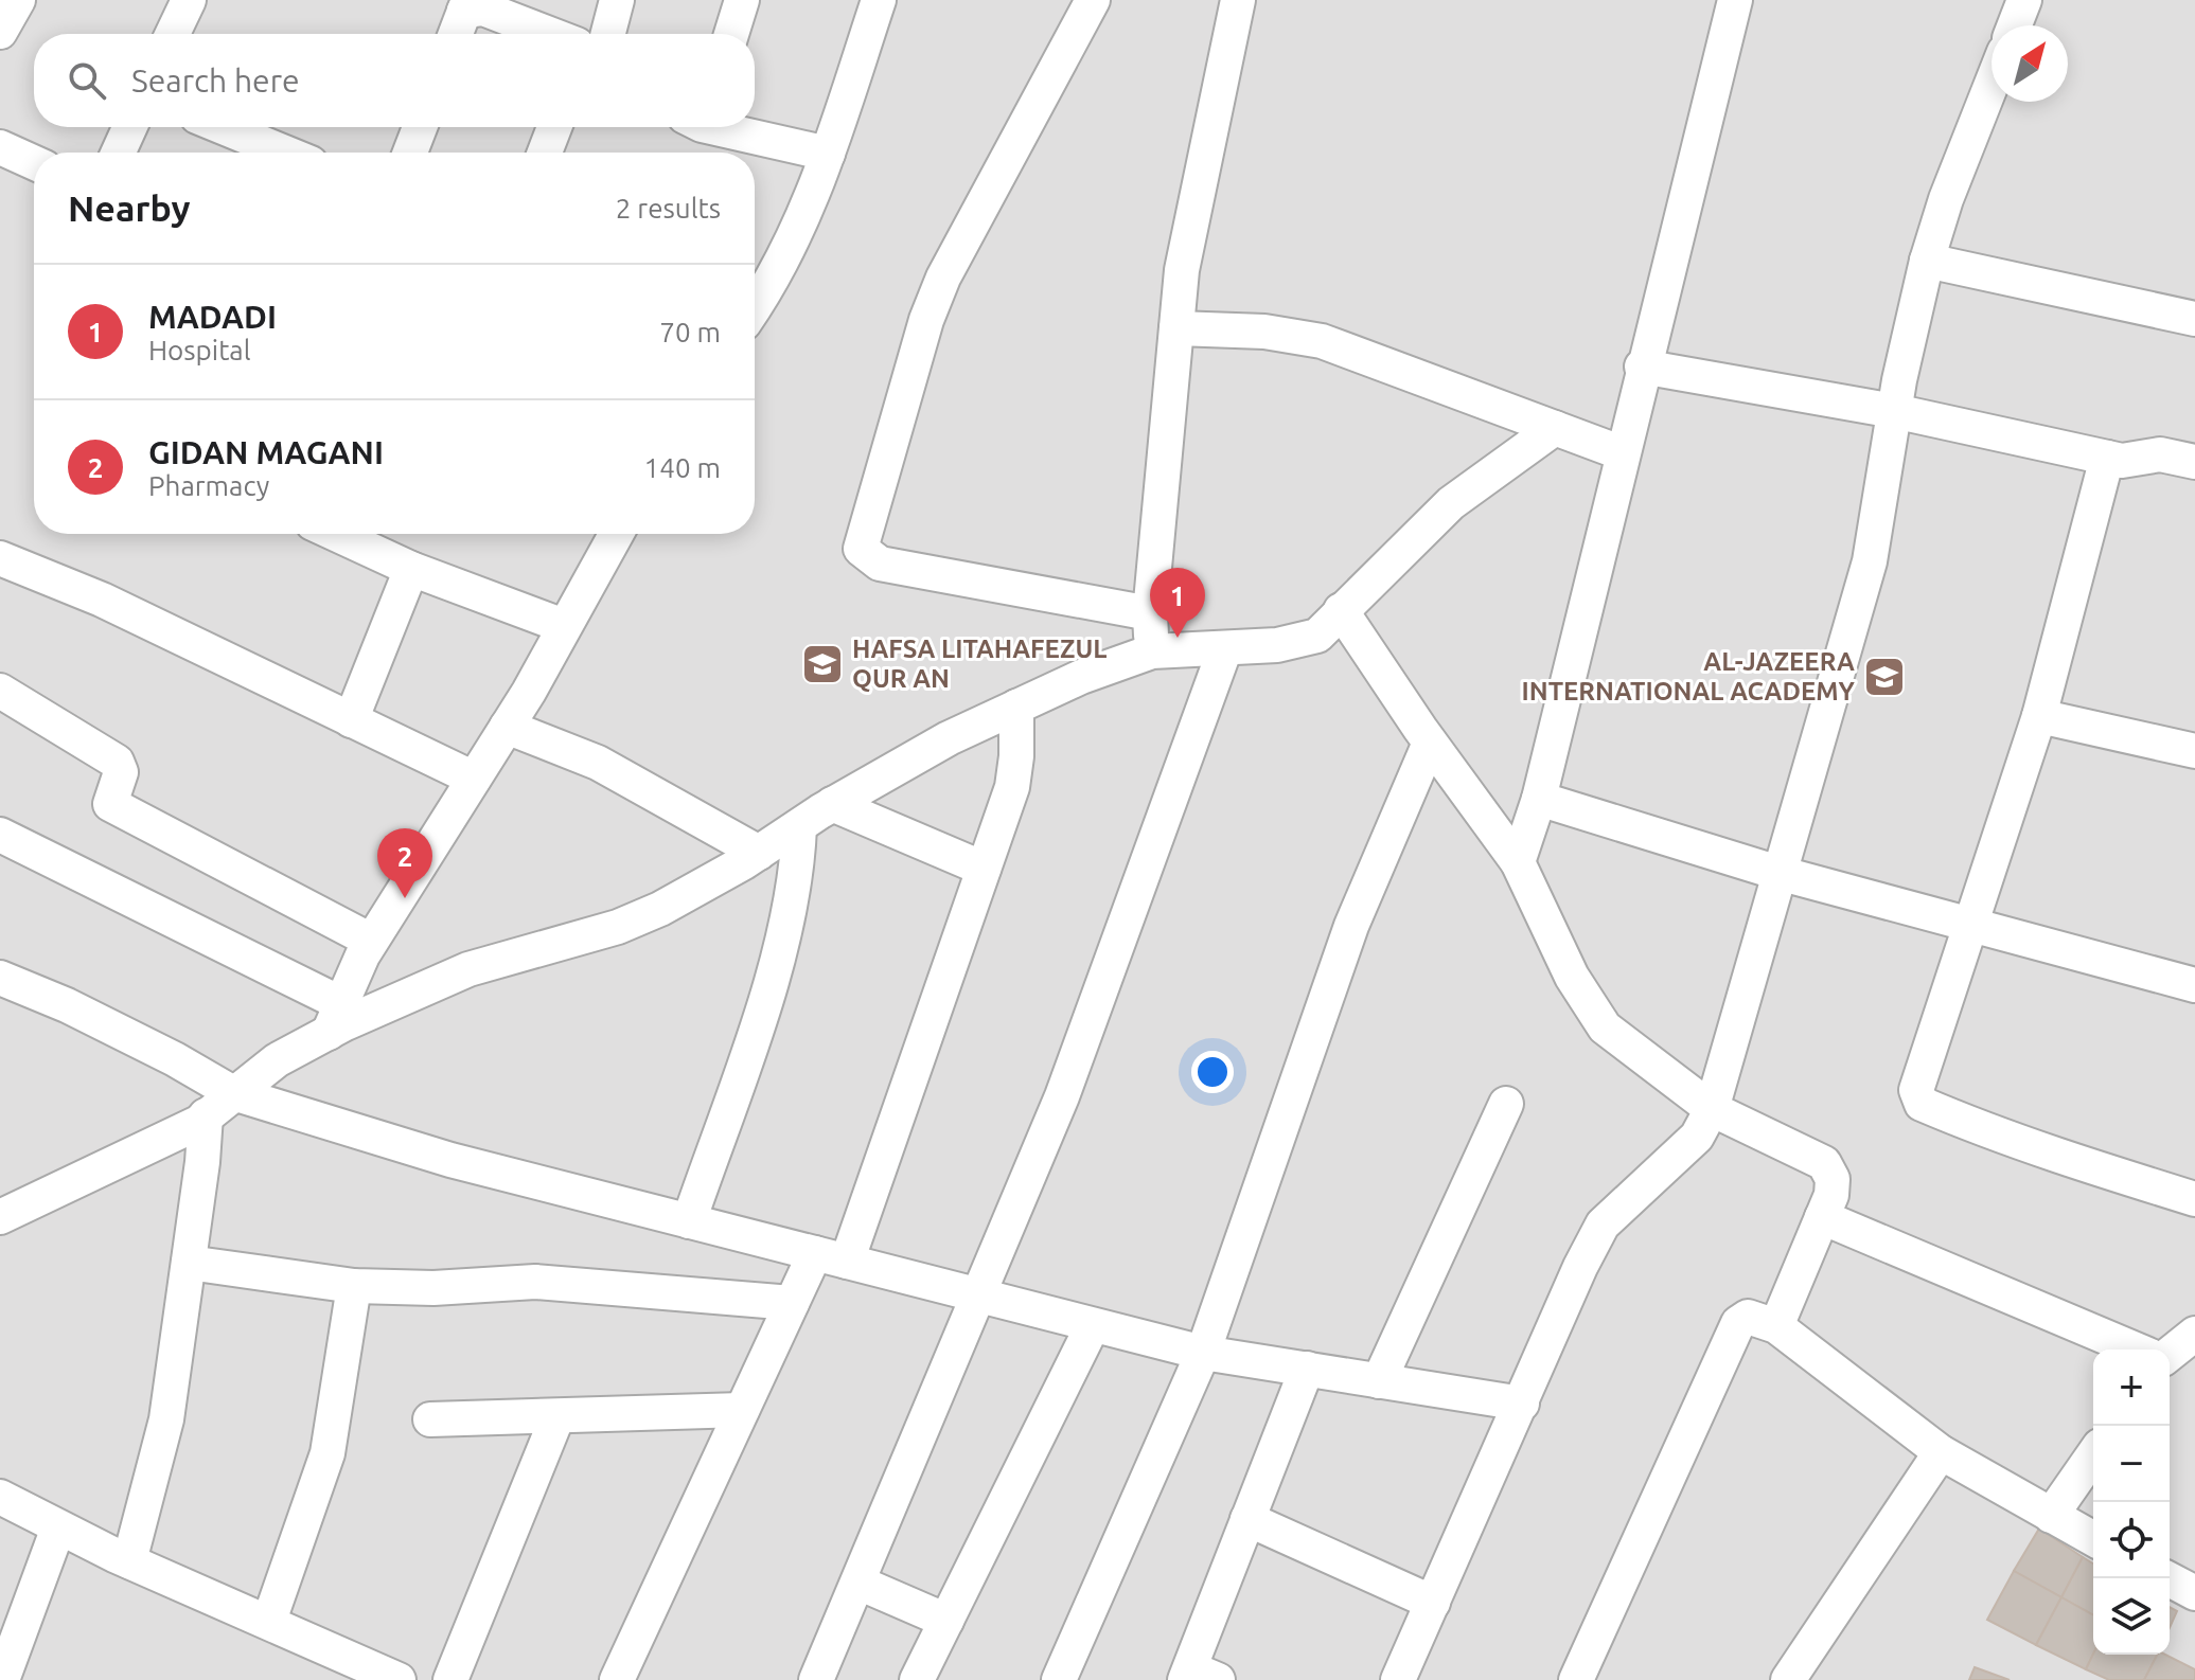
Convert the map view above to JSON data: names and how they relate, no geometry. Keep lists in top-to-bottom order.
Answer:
{
  "places": {
    "school or university": ["HAFSA LITAHAFEZUL QUR AN", "AL-JAZEERA INTERNATIONAL ACADEMY"]
  },
  "north": "top right",
  "page": {
    "search": "Search here",
    "heading": ["Nearby", "2 results"],
    "list": [
      {
        "mark": "1",
        "name": "MADADI",
        "note": "Hospital",
        "value": "70 m"
      },
      {
        "mark": "2",
        "name": "GIDAN MAGANI",
        "note": "Pharmacy",
        "value": "140 m"
      }
    ],
    "pins": ["1", "2"],
    "map_buttons": ["+", "−"]
  }
}
